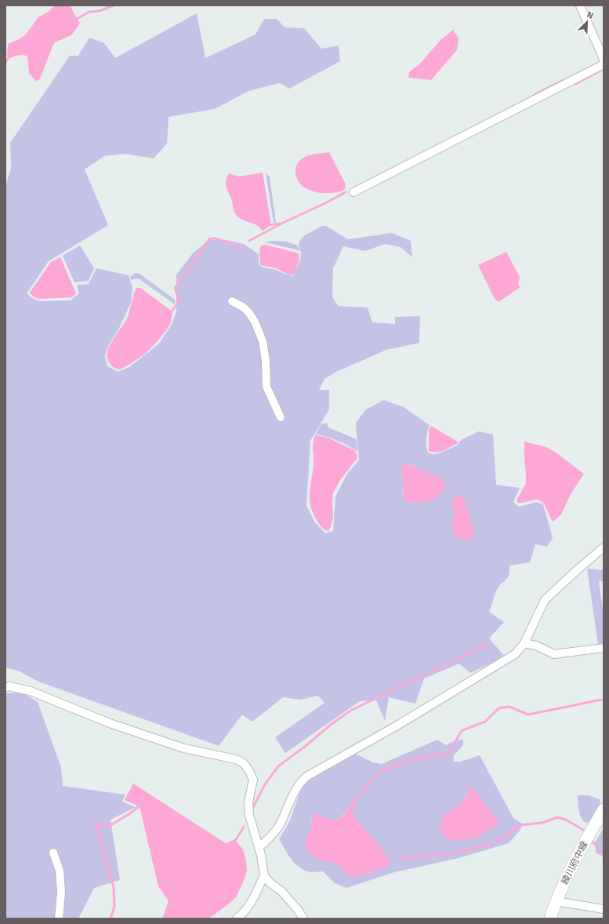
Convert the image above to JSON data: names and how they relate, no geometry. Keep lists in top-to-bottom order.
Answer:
{
  "streets": {
    "main road": ["綾川府中線"]
  },
  "north": "top right"
}
